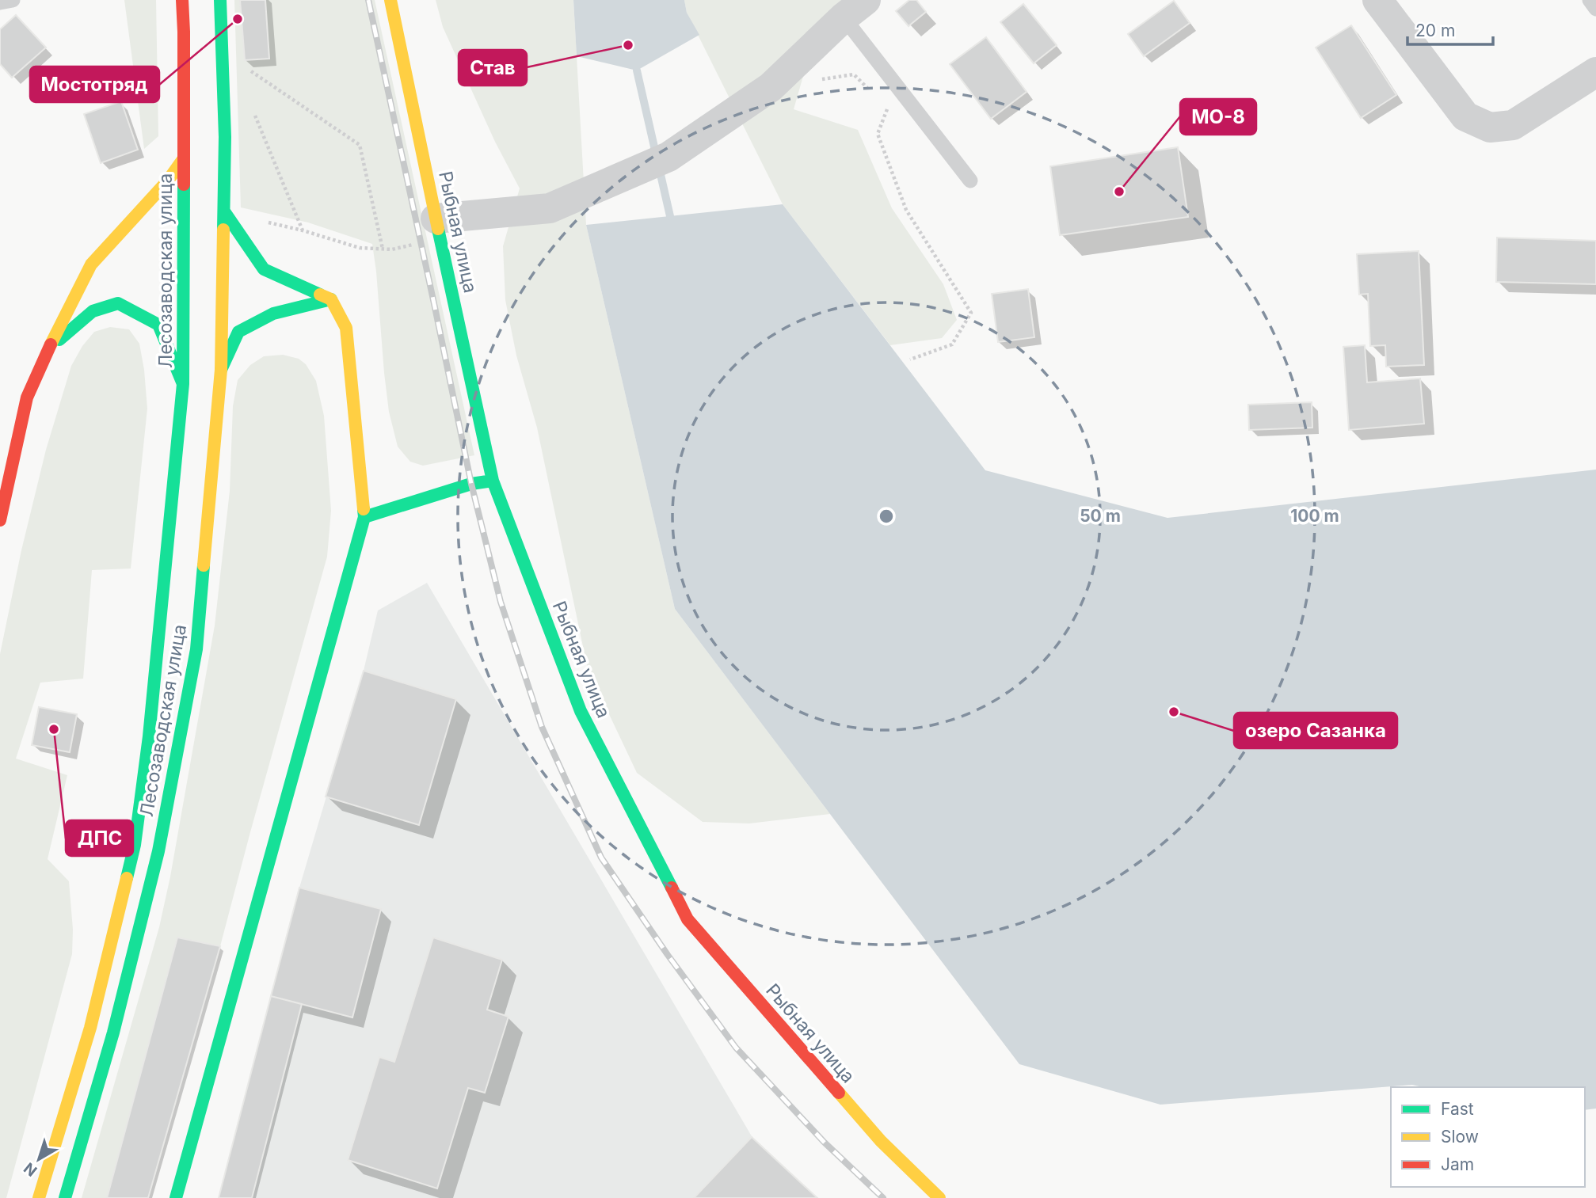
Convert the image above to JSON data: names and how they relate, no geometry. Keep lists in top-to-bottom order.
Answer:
{
  "streets": {
    "street": ["Рыбная улица", "Лесозаводская улица"]
  },
  "places": [
    "Мостотряд",
    "Став",
    "MO-8",
    "озеро Сазанка",
    "ДПС"
  ],
  "legend": ["Fast", "Slow", "Jam"],
  "scale_bar": "20 m",
  "north": "bottom left",
  "rings": ["50 m", "100 m"]
}
